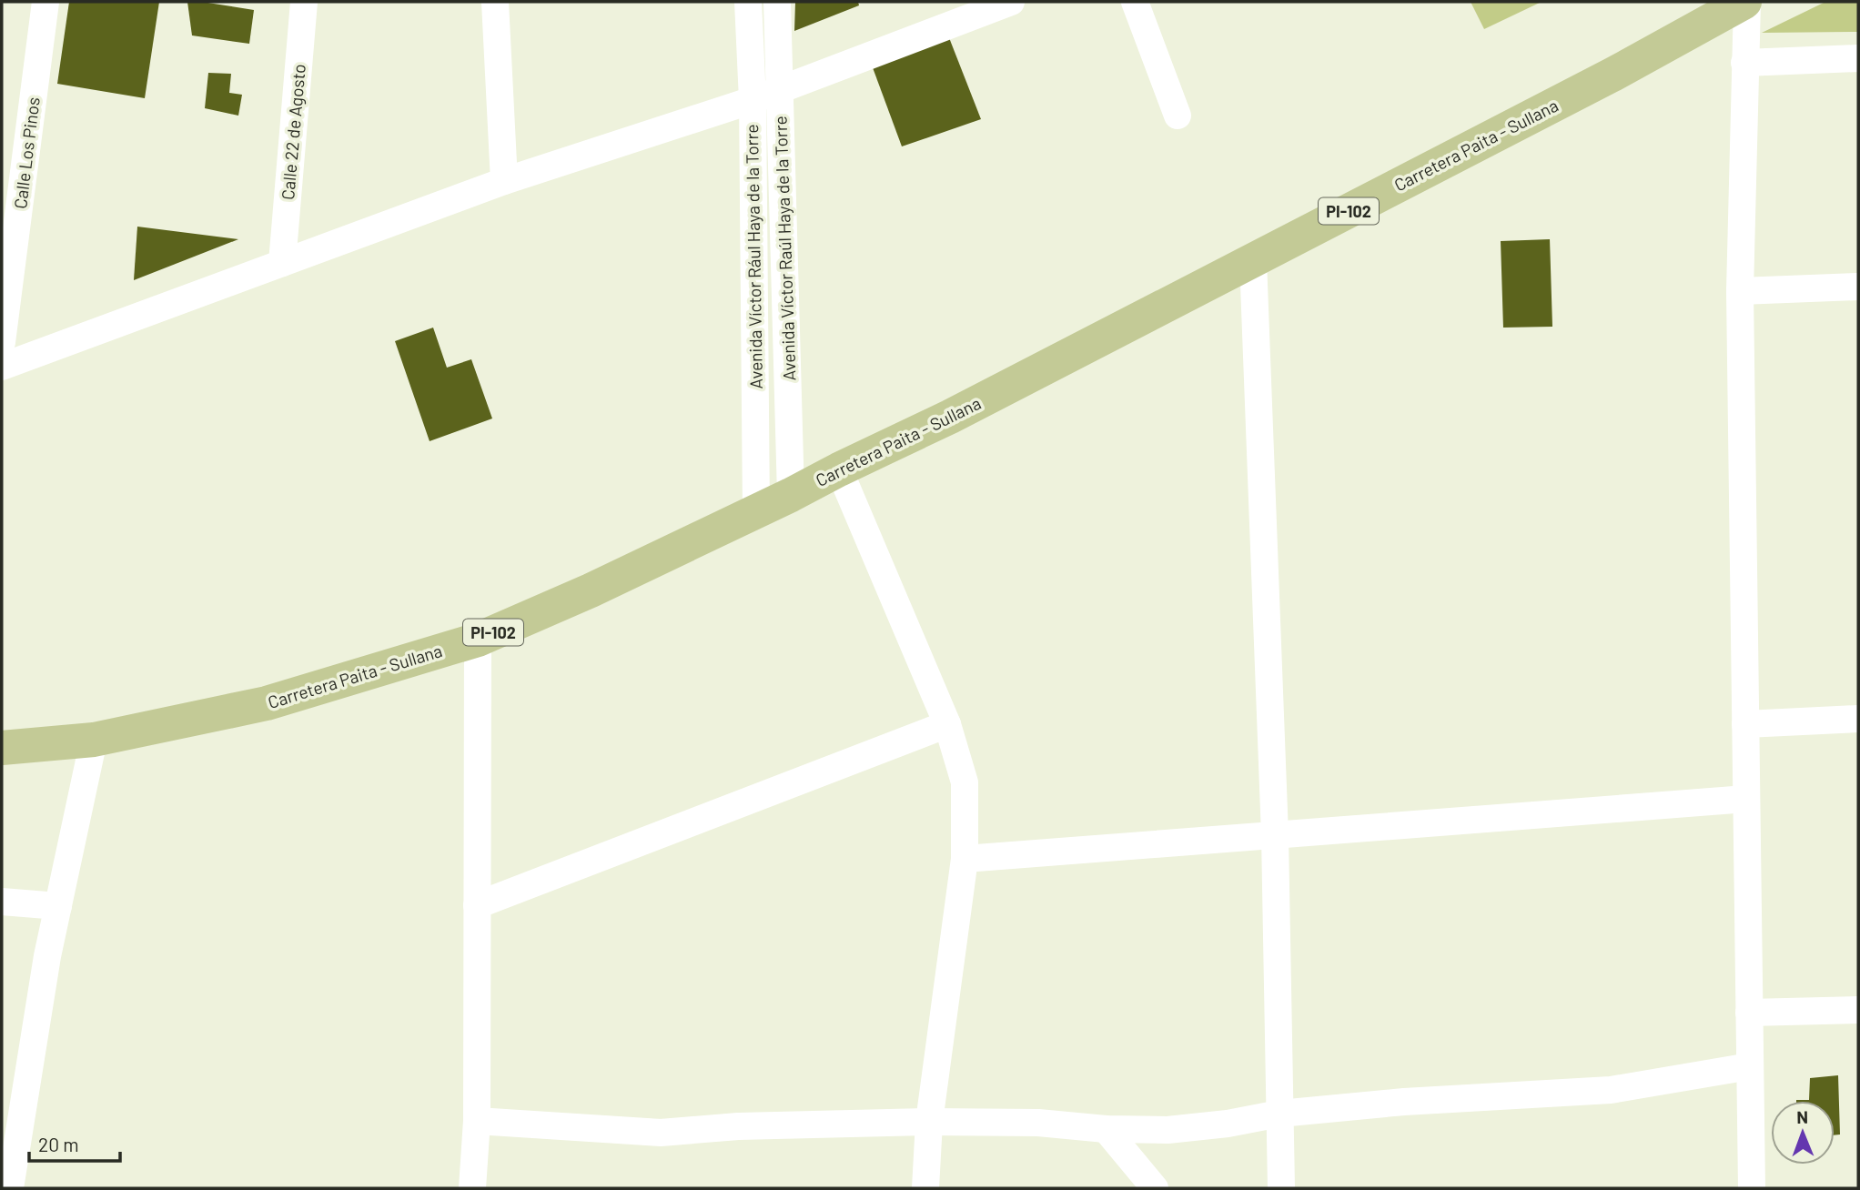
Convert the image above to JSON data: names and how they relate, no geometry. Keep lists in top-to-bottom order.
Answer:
{
  "streets": {
    "main road": ["Carretera Paita - Sullana", "PI-102"],
    "street": [
      "Calle 22 de Agosto",
      "Calle Los Pinos",
      "Avenida Víctor Raúl Haya de la Torre",
      "Avenida Víctor Rául Haya de la Torre"
    ]
  },
  "crossings": [
    ["Carretera Paita - Sullana", "Avenida Víctor Raúl Haya de la Torre"],
    ["Carretera Paita - Sullana", "Avenida Víctor Rául Haya de la Torre"]
  ],
  "scale_bar": "20 m",
  "north": "top"
}
